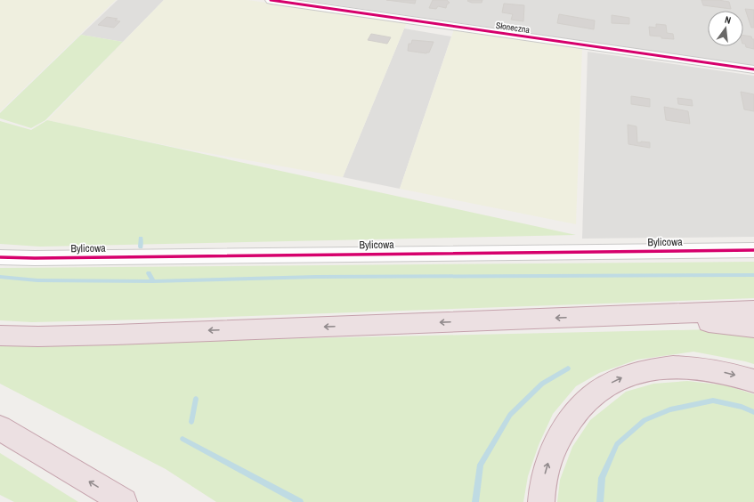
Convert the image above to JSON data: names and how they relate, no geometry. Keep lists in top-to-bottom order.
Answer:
{
  "streets": {
    "street": ["Słoneczna", "Bylicowa"]
  },
  "north": "top"
}
